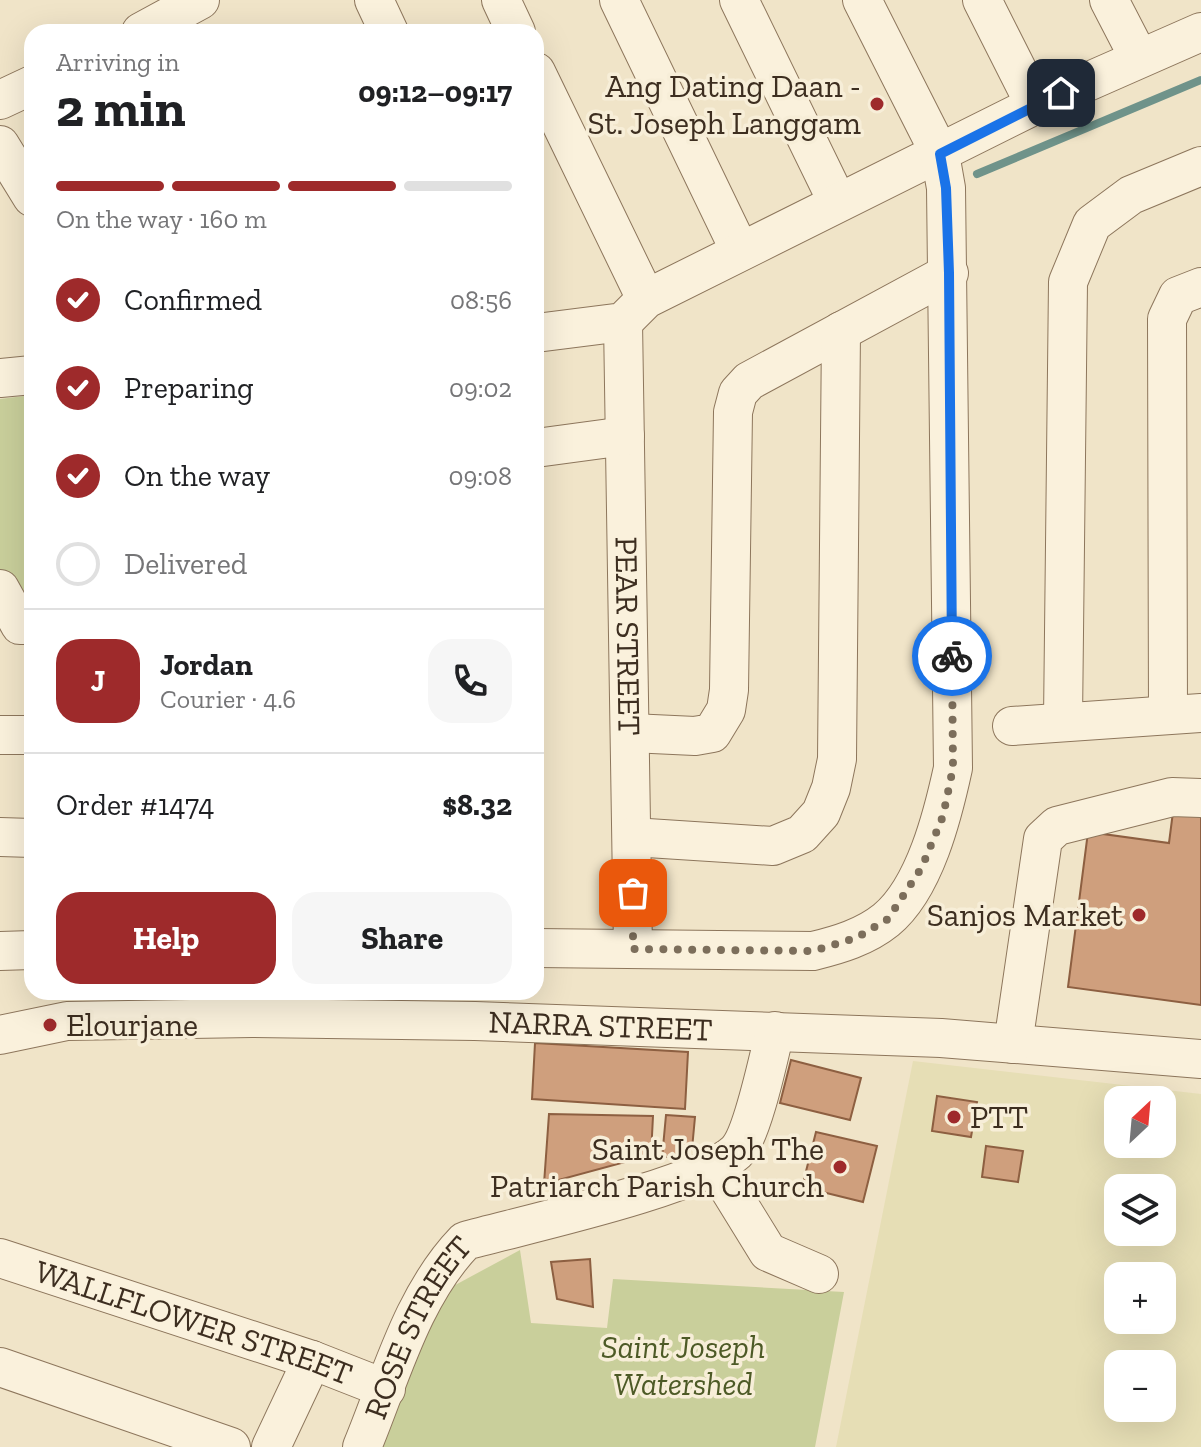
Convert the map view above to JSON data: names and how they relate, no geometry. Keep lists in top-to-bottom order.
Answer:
{
  "streets": {
    "street": [
      "PEAR STREET",
      "NARRA STREET",
      "WALLFLOWER STREET",
      "ROSE STREET"
    ]
  },
  "crossings": [
    ["NARRA STREET", "ROSE STREET"],
    ["WALLFLOWER STREET", "ROSE STREET"]
  ],
  "parks": ["Saint Joseph Watershed"],
  "places": [
    "Ang Dating Daan - St. Joseph Langgam",
    "Sanjos Market",
    "Elourjane",
    "PTT",
    "Saint Joseph The Patriarch Parish Church"
  ],
  "north": "top right",
  "page": {
    "heading": ["2 min", "Arriving in", "09:12–09:17"],
    "panel": [
      "Jordan",
      "Courier · 4.6",
      "Order #1474",
      "$8.32"
    ],
    "bar": "On the way · 160 m",
    "list": [
      ["Confirmed", "08:56"],
      ["Preparing", "09:02"],
      ["On the way", "09:08"],
      "Delivered"
    ],
    "round": "J",
    "buttons": ["Help", "Share"],
    "map_buttons": ["+", "−"]
  }
}
